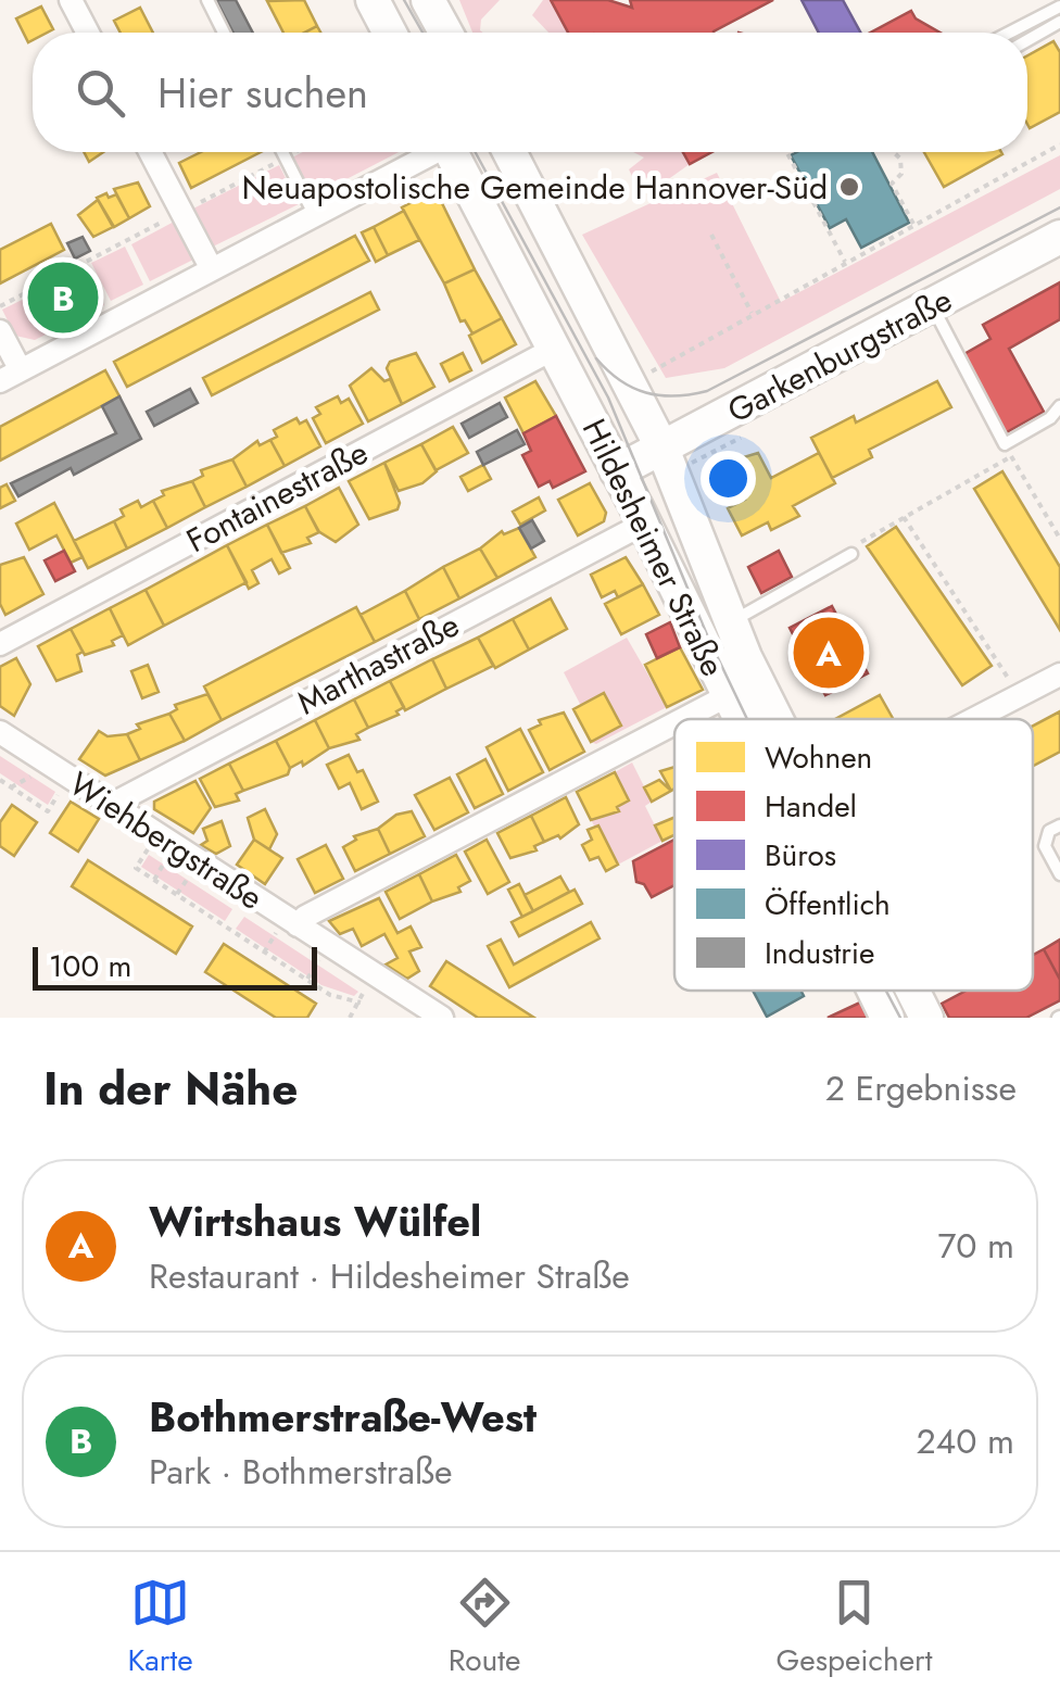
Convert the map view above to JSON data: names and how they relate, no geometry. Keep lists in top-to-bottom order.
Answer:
{
  "streets": {
    "main road": ["Garkenburgstraße", "Hildesheimer Straße"],
    "street": ["Fontainestraße", "Marthastraße", "Wiehbergstraße"]
  },
  "crossings": [
    ["Garkenburgstraße", "Hildesheimer Straße"],
    ["Fontainestraße", "Hildesheimer Straße"],
    ["Hildesheimer Straße", "Marthastraße"],
    ["Marthastraße", "Wiehbergstraße"]
  ],
  "places": ["Neuapostolische Gemeinde Hannover-Süd"],
  "legend": [
    "Wohnen",
    "Handel",
    "Büros",
    "Öffentlich",
    "Industrie"
  ],
  "scale_bar": "100 m",
  "page": {
    "search": "Hier suchen",
    "pins": ["B", "A"],
    "scale": "100 m",
    "heading": ["In der Nähe", "2 Ergebnisse"],
    "list": [
      {
        "mark": "A",
        "name": "Wirtshaus Wülfel",
        "note": "Restaurant · Hildesheimer Straße",
        "value": "70 m"
      },
      {
        "mark": "B",
        "name": "Bothmerstraße-West",
        "note": "Park · Bothmerstraße",
        "value": "240 m"
      }
    ],
    "nav": ["Karte", "Route", "Gespeichert"]
  }
}
